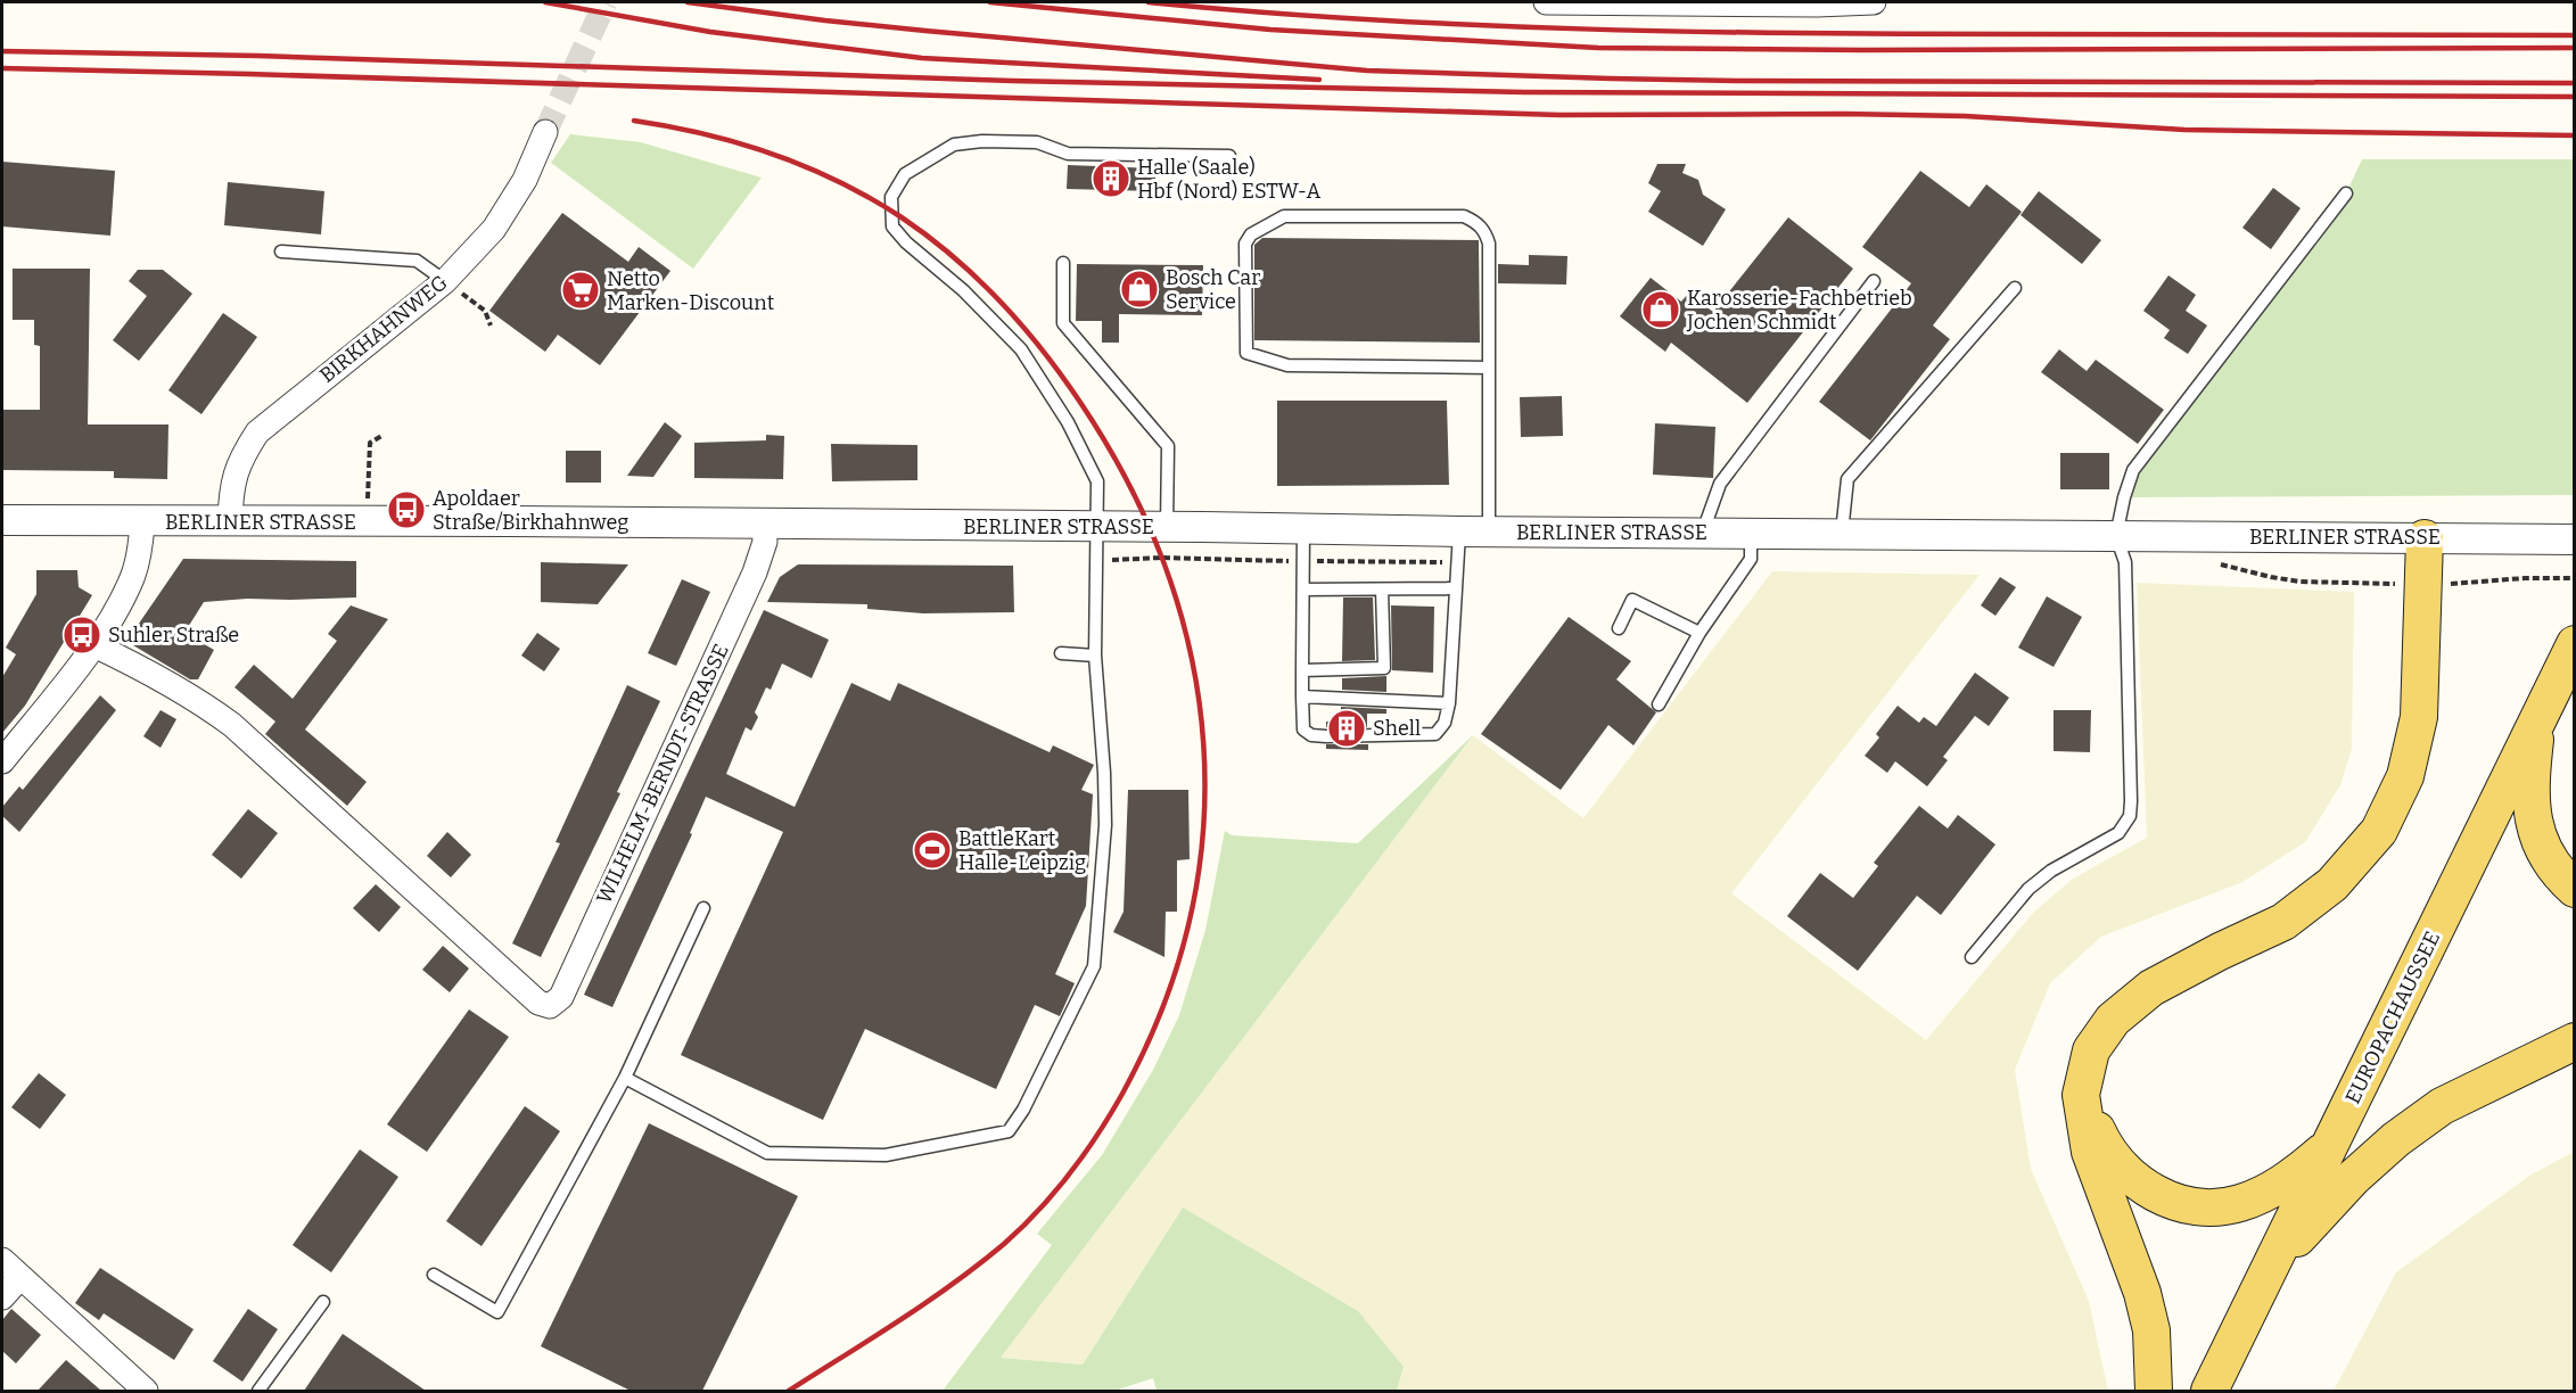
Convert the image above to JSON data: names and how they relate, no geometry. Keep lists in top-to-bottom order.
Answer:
{
  "streets": {
    "main road": ["EUROPACHAUSSEE"],
    "street": ["BIRKHAHNWEG", "BERLINER STRASSE", "WILHELM-BERNDT-STRASSE"]
  },
  "crossings": [
    ["BIRKHAHNWEG", "BERLINER STRASSE"],
    ["BERLINER STRASSE", "WILHELM-BERNDT-STRASSE"]
  ],
  "places": {
    "building": ["Halle (Saale) Hbf (Nord) ESTW-A", "Shell"],
    "shop": ["Bosch Car Service", "Karosserie-Fachbetrieb Jochen Schmidt"],
    "supermarket": ["Netto Marken-Discount"],
    "bus stop": ["Apoldaer Straße/Birkhahnweg", "Suhler Straße"],
    "sports": ["BattleKart Halle-Leipzig"]
  }
}
